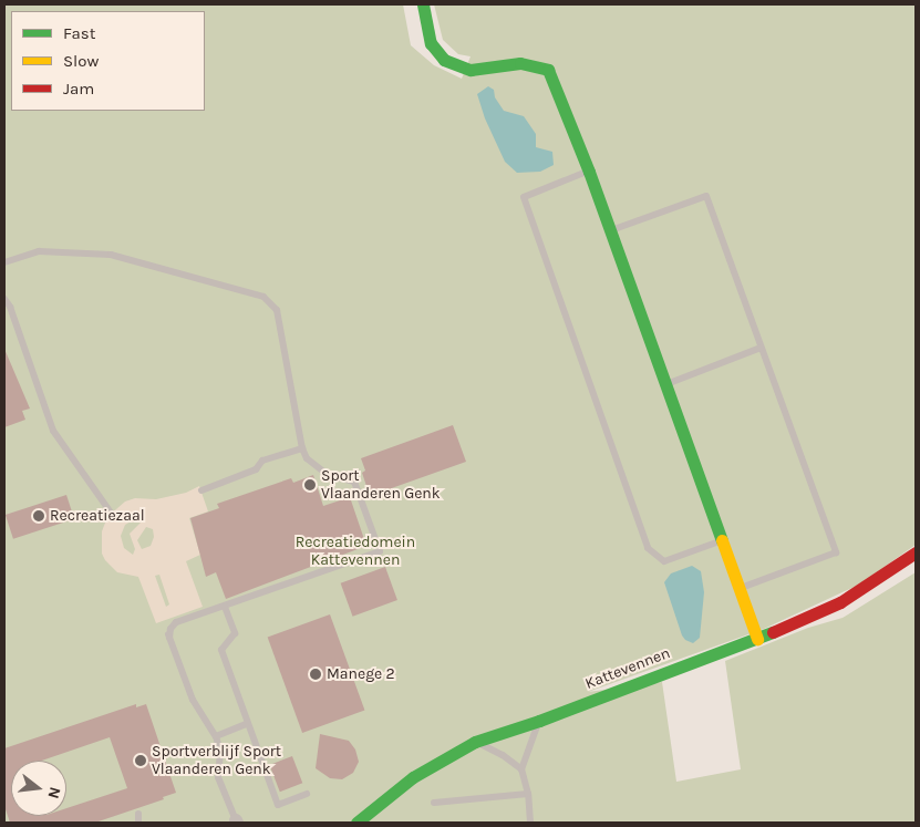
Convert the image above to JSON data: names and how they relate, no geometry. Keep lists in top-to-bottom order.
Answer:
{
  "streets": {
    "street": ["Kattevennen"]
  },
  "parks": ["Recreatiedomein Kattevennen"],
  "places": [
    "Sport Vlaanderen Genk",
    "Recreatiezaal",
    "Manege 2",
    "Sportverblijf Sport Vlaanderen Genk"
  ],
  "legend": ["Fast", "Slow", "Jam"],
  "north": "right"
}
